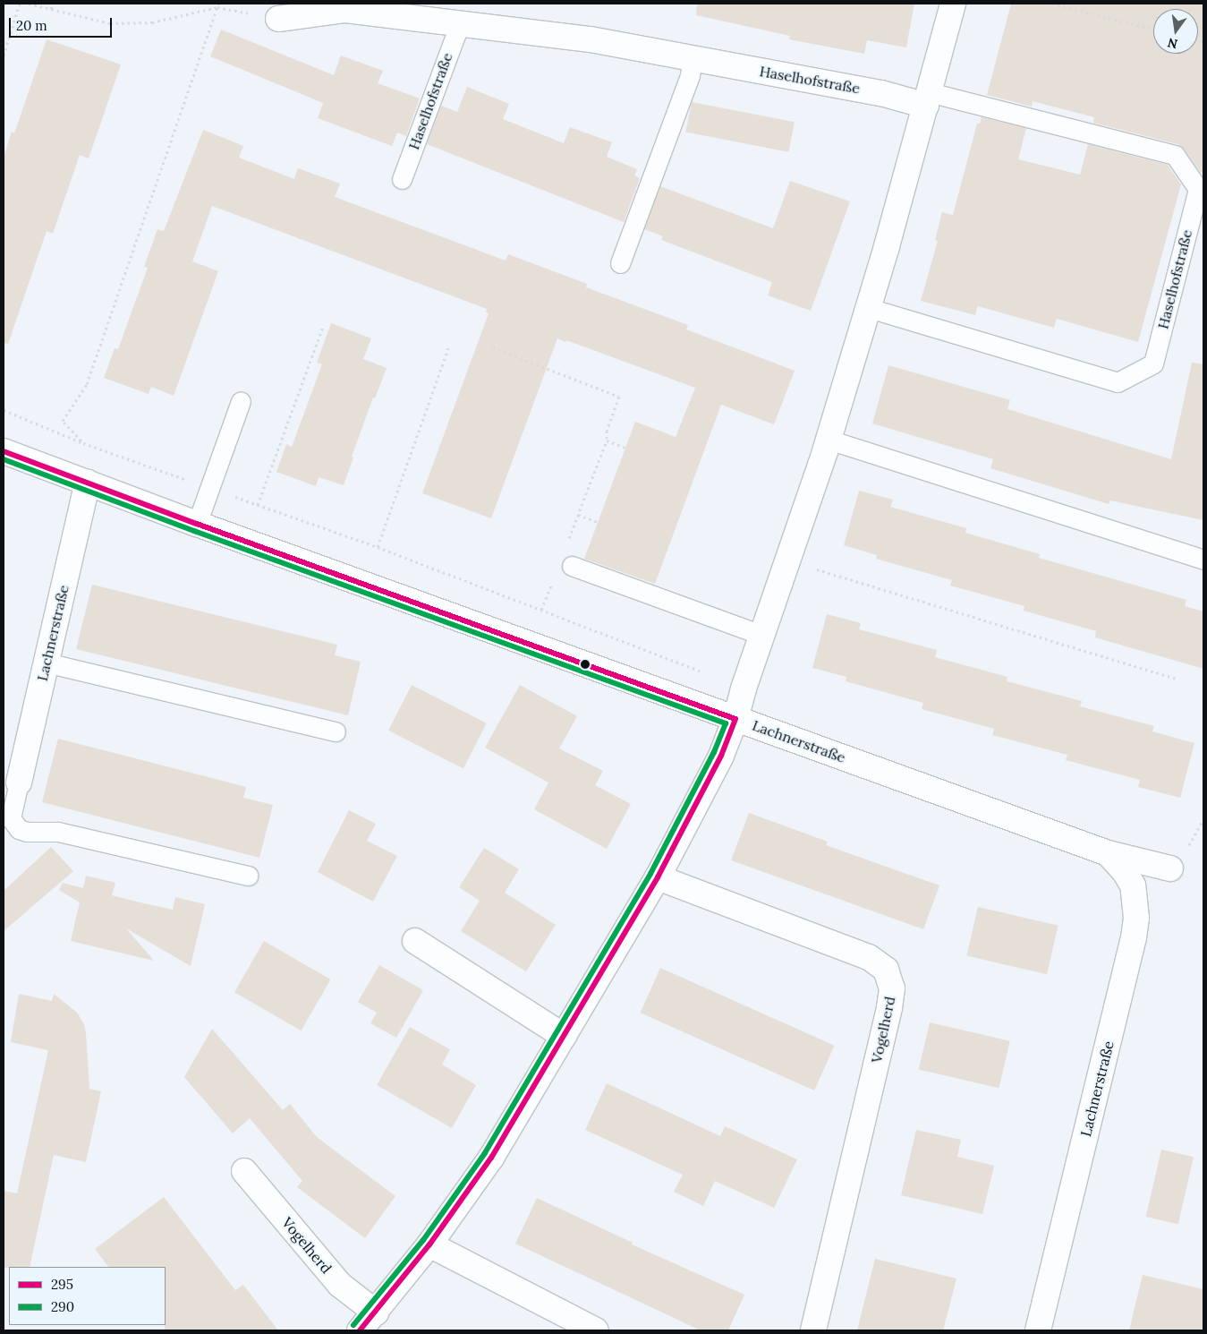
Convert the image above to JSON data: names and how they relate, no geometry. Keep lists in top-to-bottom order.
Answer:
{
  "streets": {
    "street": ["Haselhofstraße", "Lachnerstraße", "Vogelherd"]
  },
  "lines": ["transit line 295", "transit line 290"],
  "legend": ["295", "290"],
  "scale_bar": "20 m",
  "north": "bottom"
}
